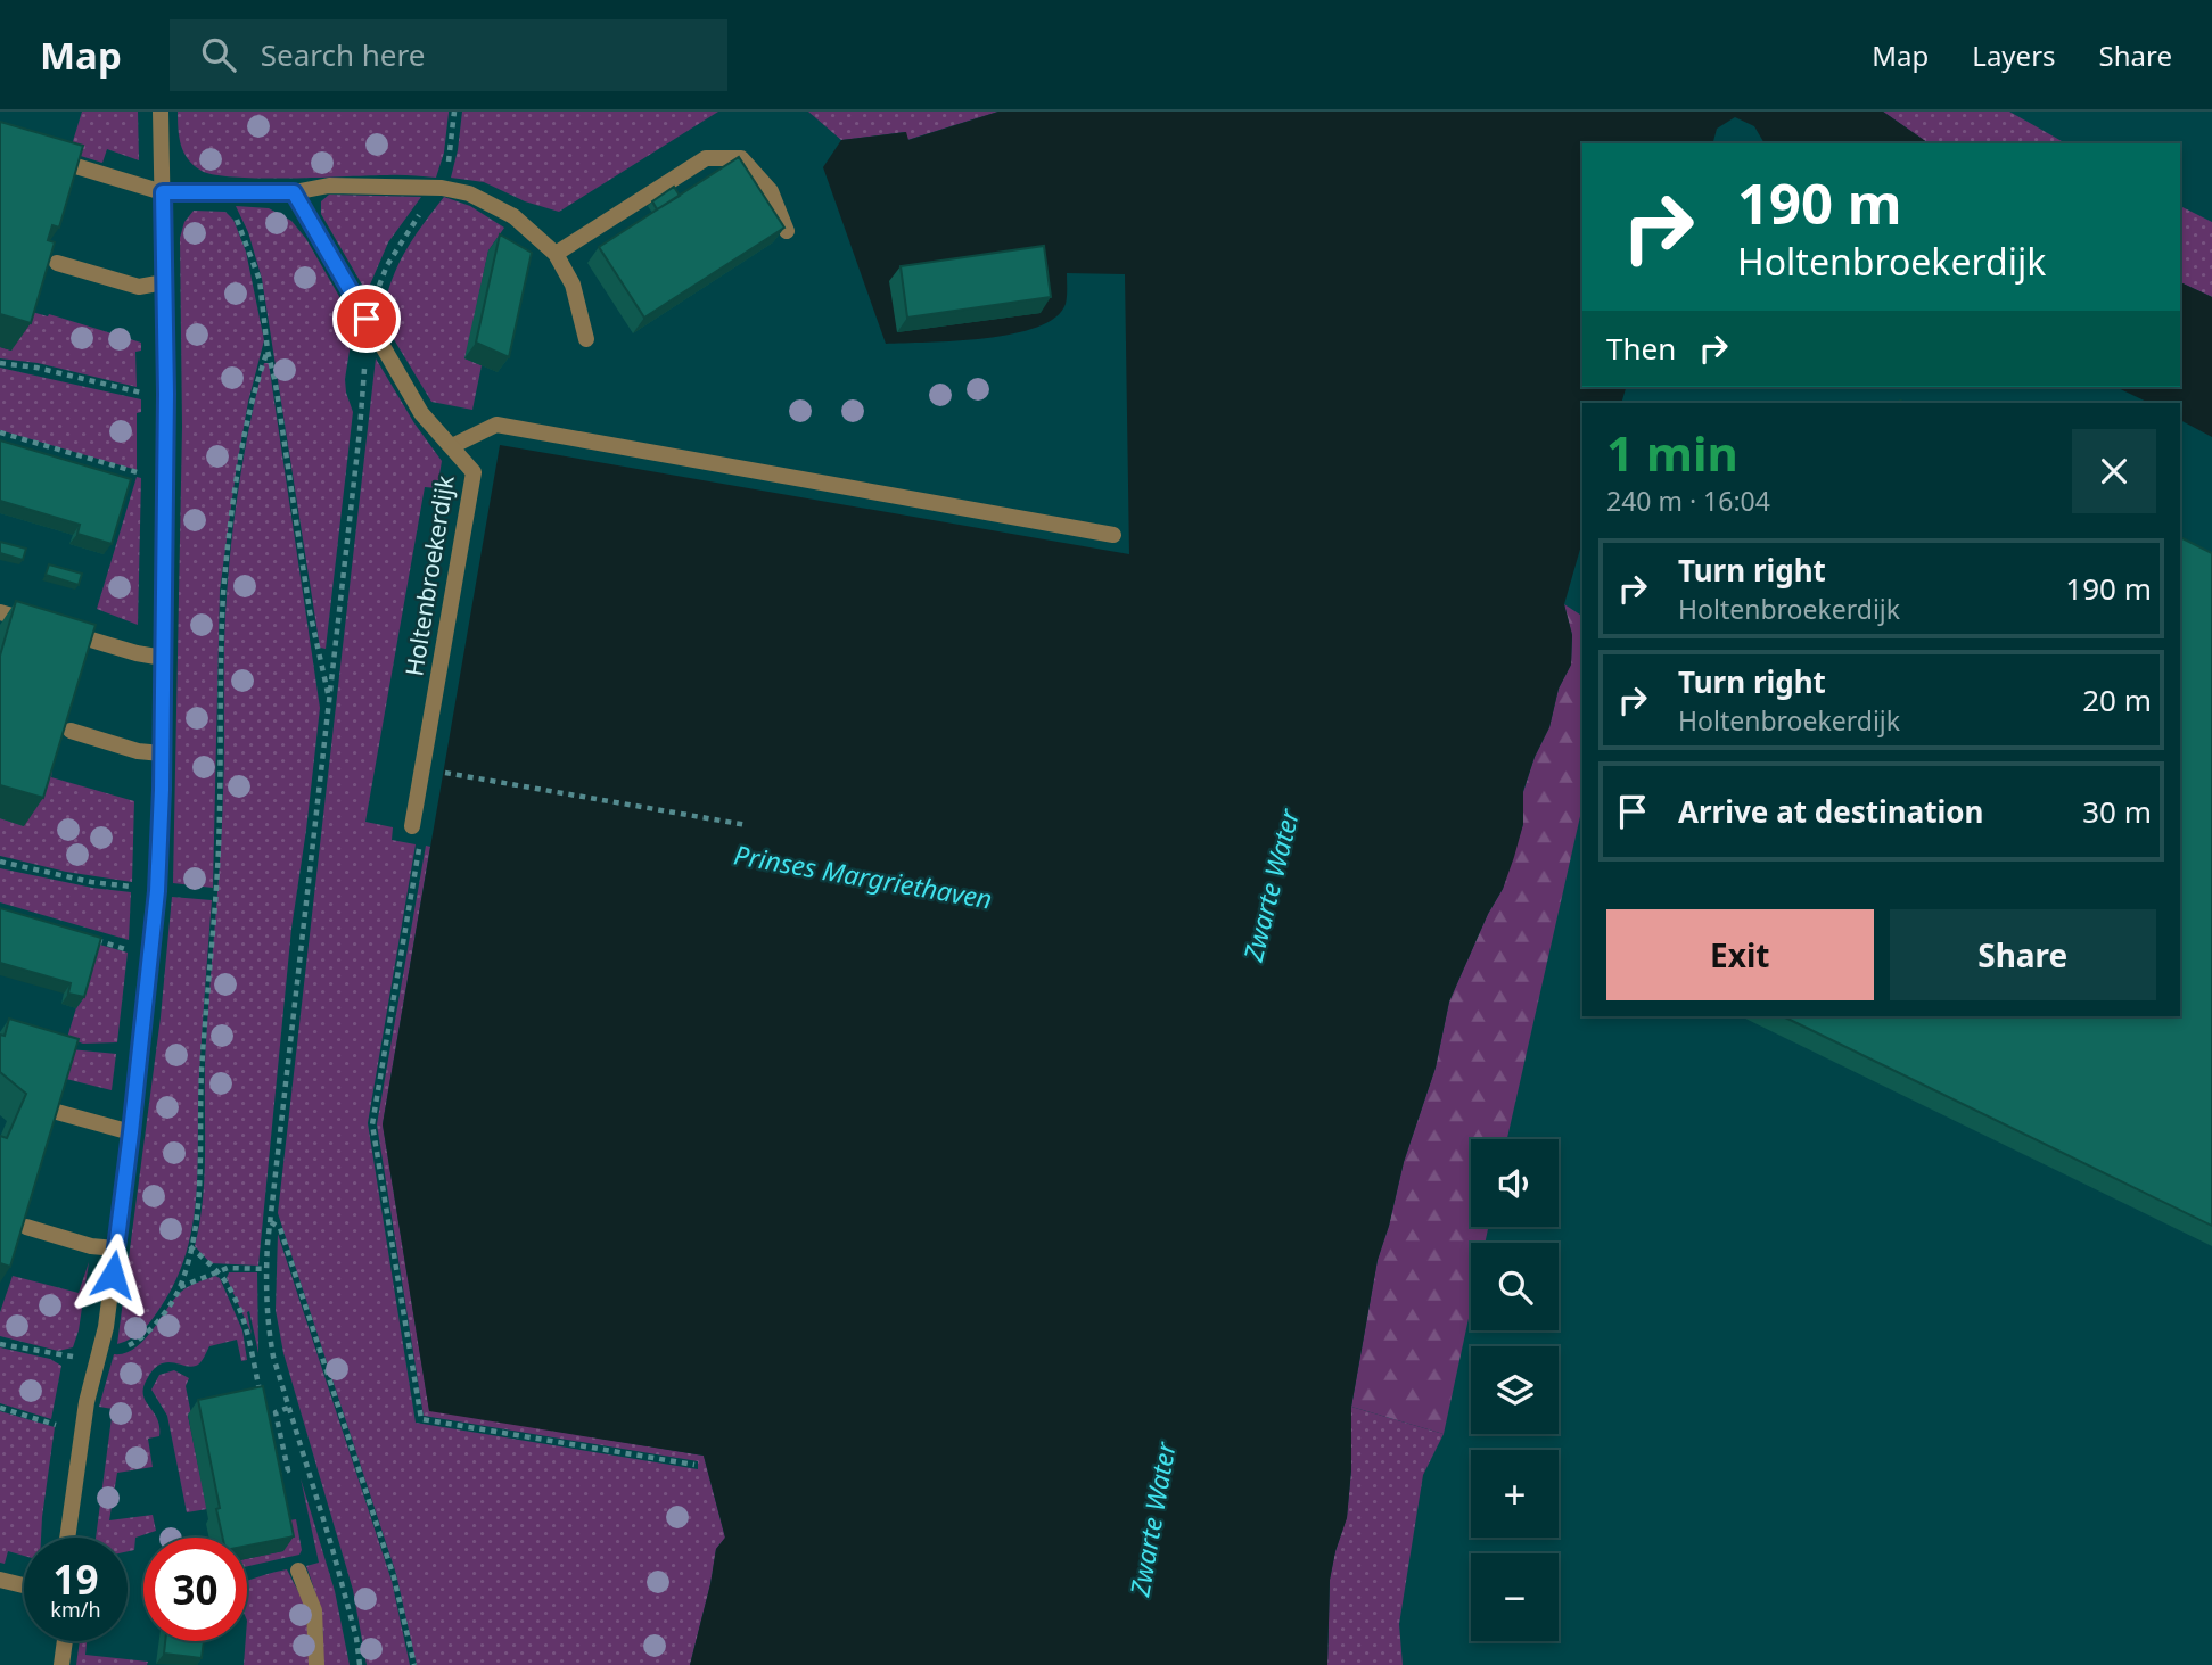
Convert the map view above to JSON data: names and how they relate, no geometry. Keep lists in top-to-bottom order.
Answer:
{
  "streets": {
    "street": ["Holtenbroekerdijk"]
  },
  "water": ["Prinses Margriethaven", "Zwarte Water"],
  "page": {
    "header": "Map",
    "search": "Search here",
    "nav": ["Map", "Layers", "Share"],
    "turn": ["190 m", "Holtenbroekerdijk"],
    "then": "Then",
    "heading": ["1 min", "240 m · 16:04"],
    "list": [
      {
        "name": "Turn right",
        "note": "Holtenbroekerdijk",
        "value": "190 m"
      },
      {
        "name": "Turn right",
        "note": "Holtenbroekerdijk",
        "value": "20 m"
      },
      {
        "name": "Arrive at destination",
        "value": "30 m"
      }
    ],
    "buttons": ["Exit", "Share"],
    "map_buttons": ["+", "−"],
    "speed": "19 km/h",
    "limit": "30"
  }
}
